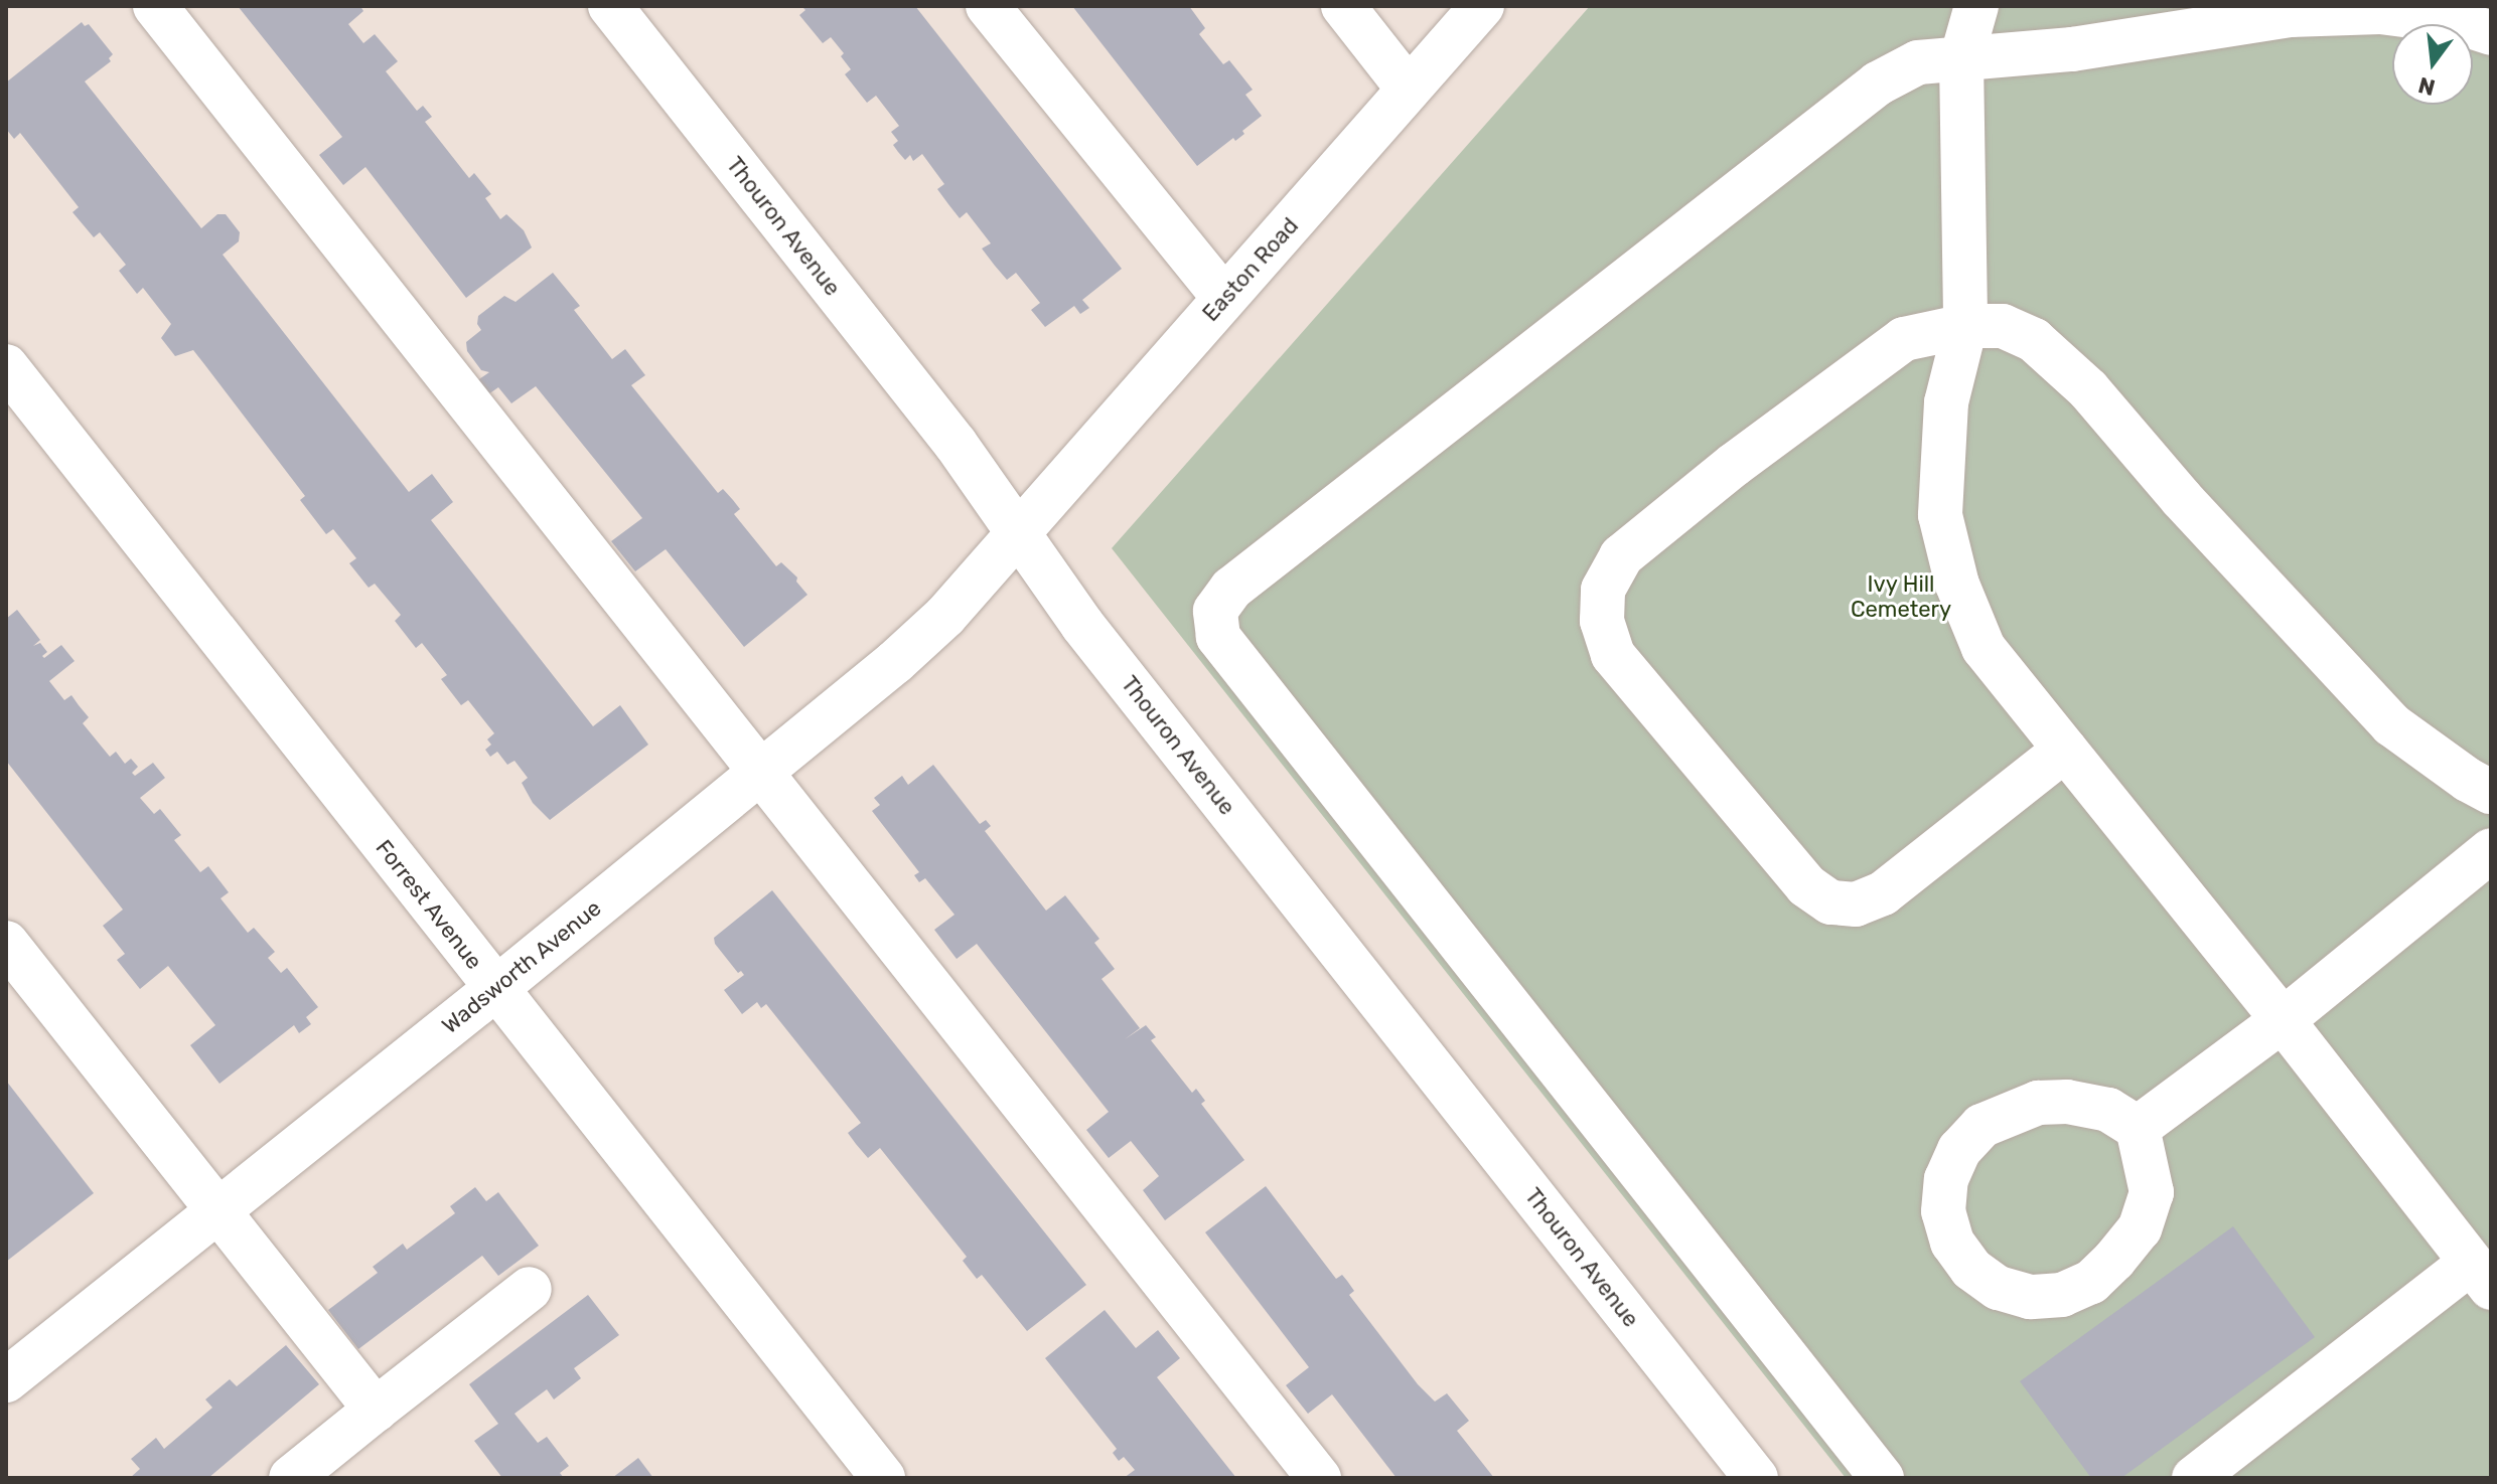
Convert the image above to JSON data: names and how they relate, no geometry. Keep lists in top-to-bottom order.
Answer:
{
  "streets": {
    "street": [
      "Thouron Avenue",
      "Easton Road",
      "Forrest Avenue",
      "Wadsworth Avenue"
    ]
  },
  "crossings": [
    ["Thouron Avenue", "Easton Road"],
    ["Thouron Avenue", "Wadsworth Avenue"],
    ["Easton Road", "Wadsworth Avenue"],
    ["Forrest Avenue", "Wadsworth Avenue"]
  ],
  "parks": ["Ivy Hill Cemetery"],
  "north": "bottom"
}
